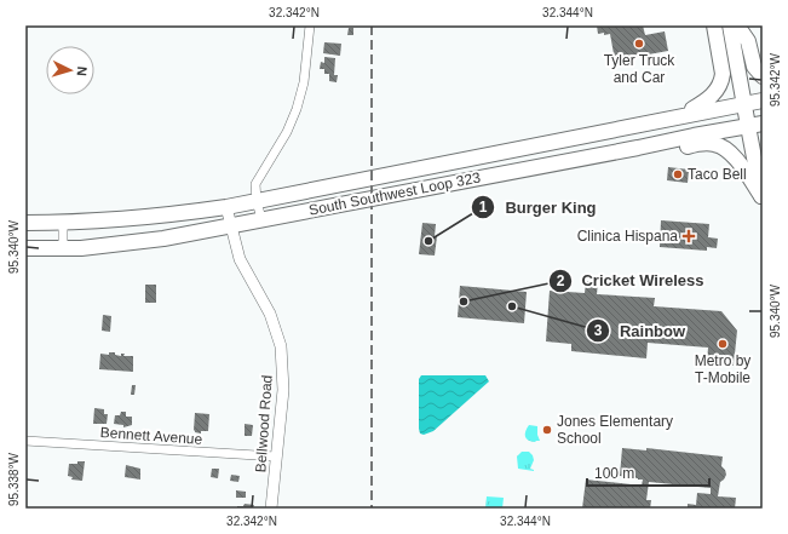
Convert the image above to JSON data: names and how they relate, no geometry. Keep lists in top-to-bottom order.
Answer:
{
  "streets": {
    "main road": ["South Southwest Loop 323"],
    "street": ["Bellwood Road", "Bennett Avenue"]
  },
  "crossings": [
    ["South Southwest Loop 323", "Bellwood Road"],
    ["Bellwood Road", "Bennett Avenue"]
  ],
  "places": {
    "other": [
      "Tyler Truck and Car",
      "Taco Bell",
      "Burger King",
      "Cricket Wireless",
      "Rainbow",
      "Metro by T-Mobile",
      "Jones Elementary School"
    ],
    "health": ["Clinica Hispana"]
  },
  "scale_bar": "100 m",
  "north": "right",
  "coordinates": [
    "32.342°N",
    "32.344°N",
    "95.342°W",
    "95.340°W",
    "95.338°W"
  ]
}
